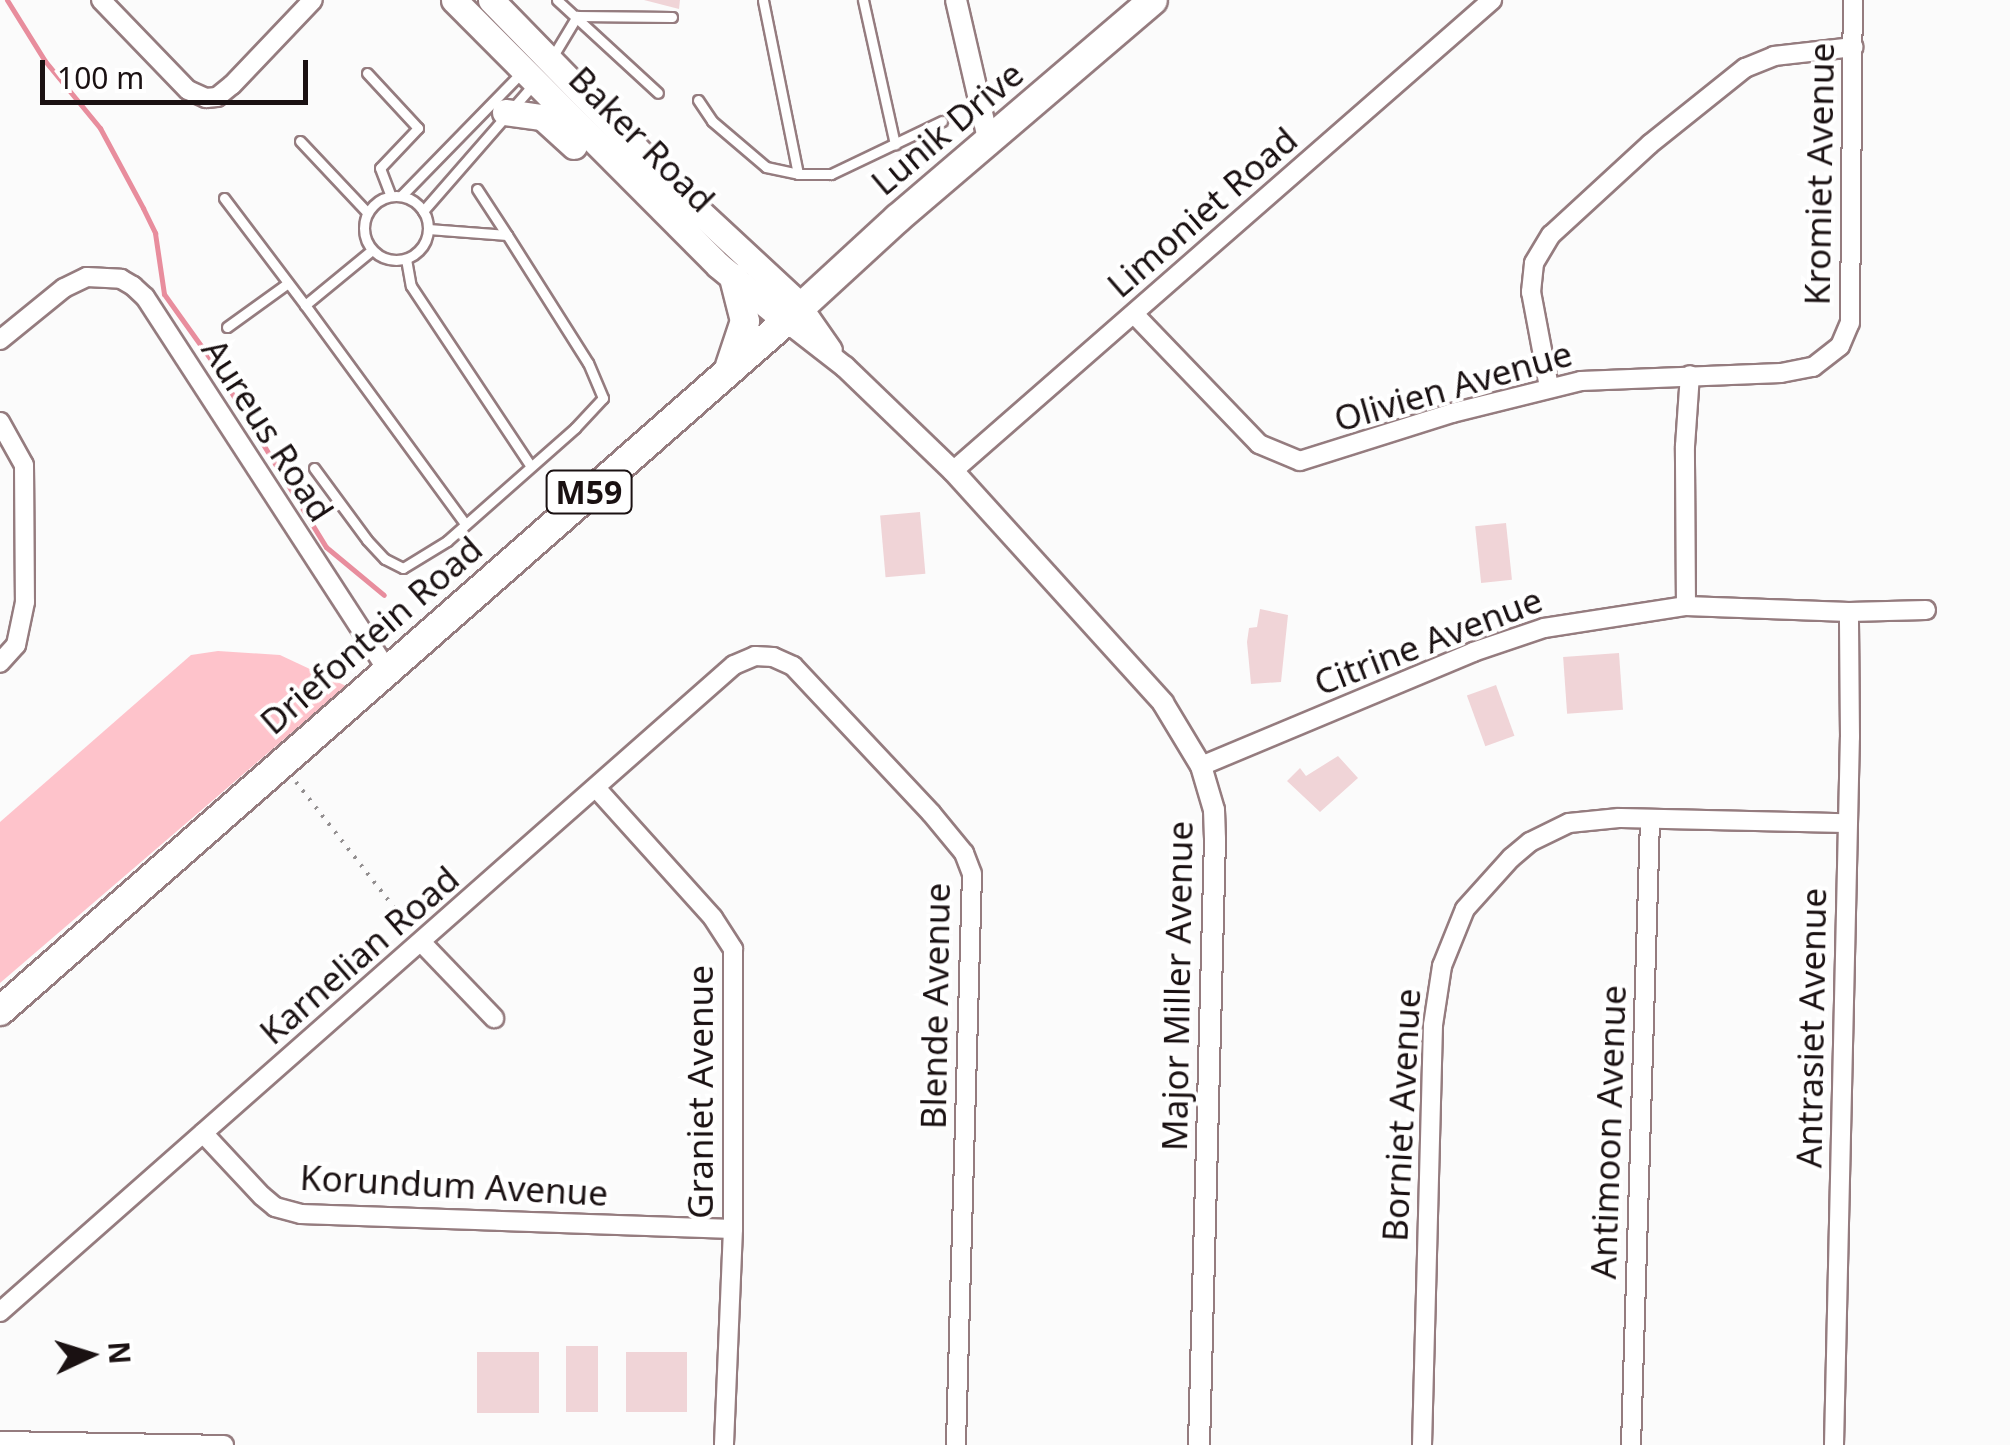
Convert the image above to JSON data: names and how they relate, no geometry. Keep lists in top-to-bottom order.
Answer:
{
  "streets": {
    "main road": [
      "Lunik Drive",
      "Baker Road",
      "M59",
      "Driefontein Road"
    ],
    "street": [
      "Kromiet Avenue",
      "Limoniet Road",
      "Olivien Avenue",
      "Aureus Road",
      "Citrine Avenue",
      "Karnelian Road",
      "Major Miller Avenue",
      "Blende Avenue",
      "Antrasiet Avenue",
      "Graniet Avenue",
      "Borniet Avenue",
      "Antimoon Avenue",
      "Korundum Avenue"
    ]
  },
  "crossings": [
    ["Lunik Drive", "Baker Road"],
    ["Lunik Drive", "Driefontein Road"],
    ["Lunik Drive", "Major Miller Avenue"],
    ["Baker Road", "Driefontein Road"],
    ["Baker Road", "Major Miller Avenue"],
    ["Kromiet Avenue", "Olivien Avenue"],
    ["Limoniet Road", "Olivien Avenue"],
    ["Limoniet Road", "Major Miller Avenue"],
    ["Aureus Road", "Driefontein Road"],
    ["Driefontein Road", "Major Miller Avenue"],
    ["Citrine Avenue", "Major Miller Avenue"],
    ["Citrine Avenue", "Antrasiet Avenue"],
    ["Karnelian Road", "Blende Avenue"],
    ["Karnelian Road", "Graniet Avenue"],
    ["Karnelian Road", "Korundum Avenue"],
    ["Antrasiet Avenue", "Borniet Avenue"],
    ["Graniet Avenue", "Korundum Avenue"],
    ["Borniet Avenue", "Antimoon Avenue"]
  ],
  "scale_bar": "100 m",
  "north": "right"
}
